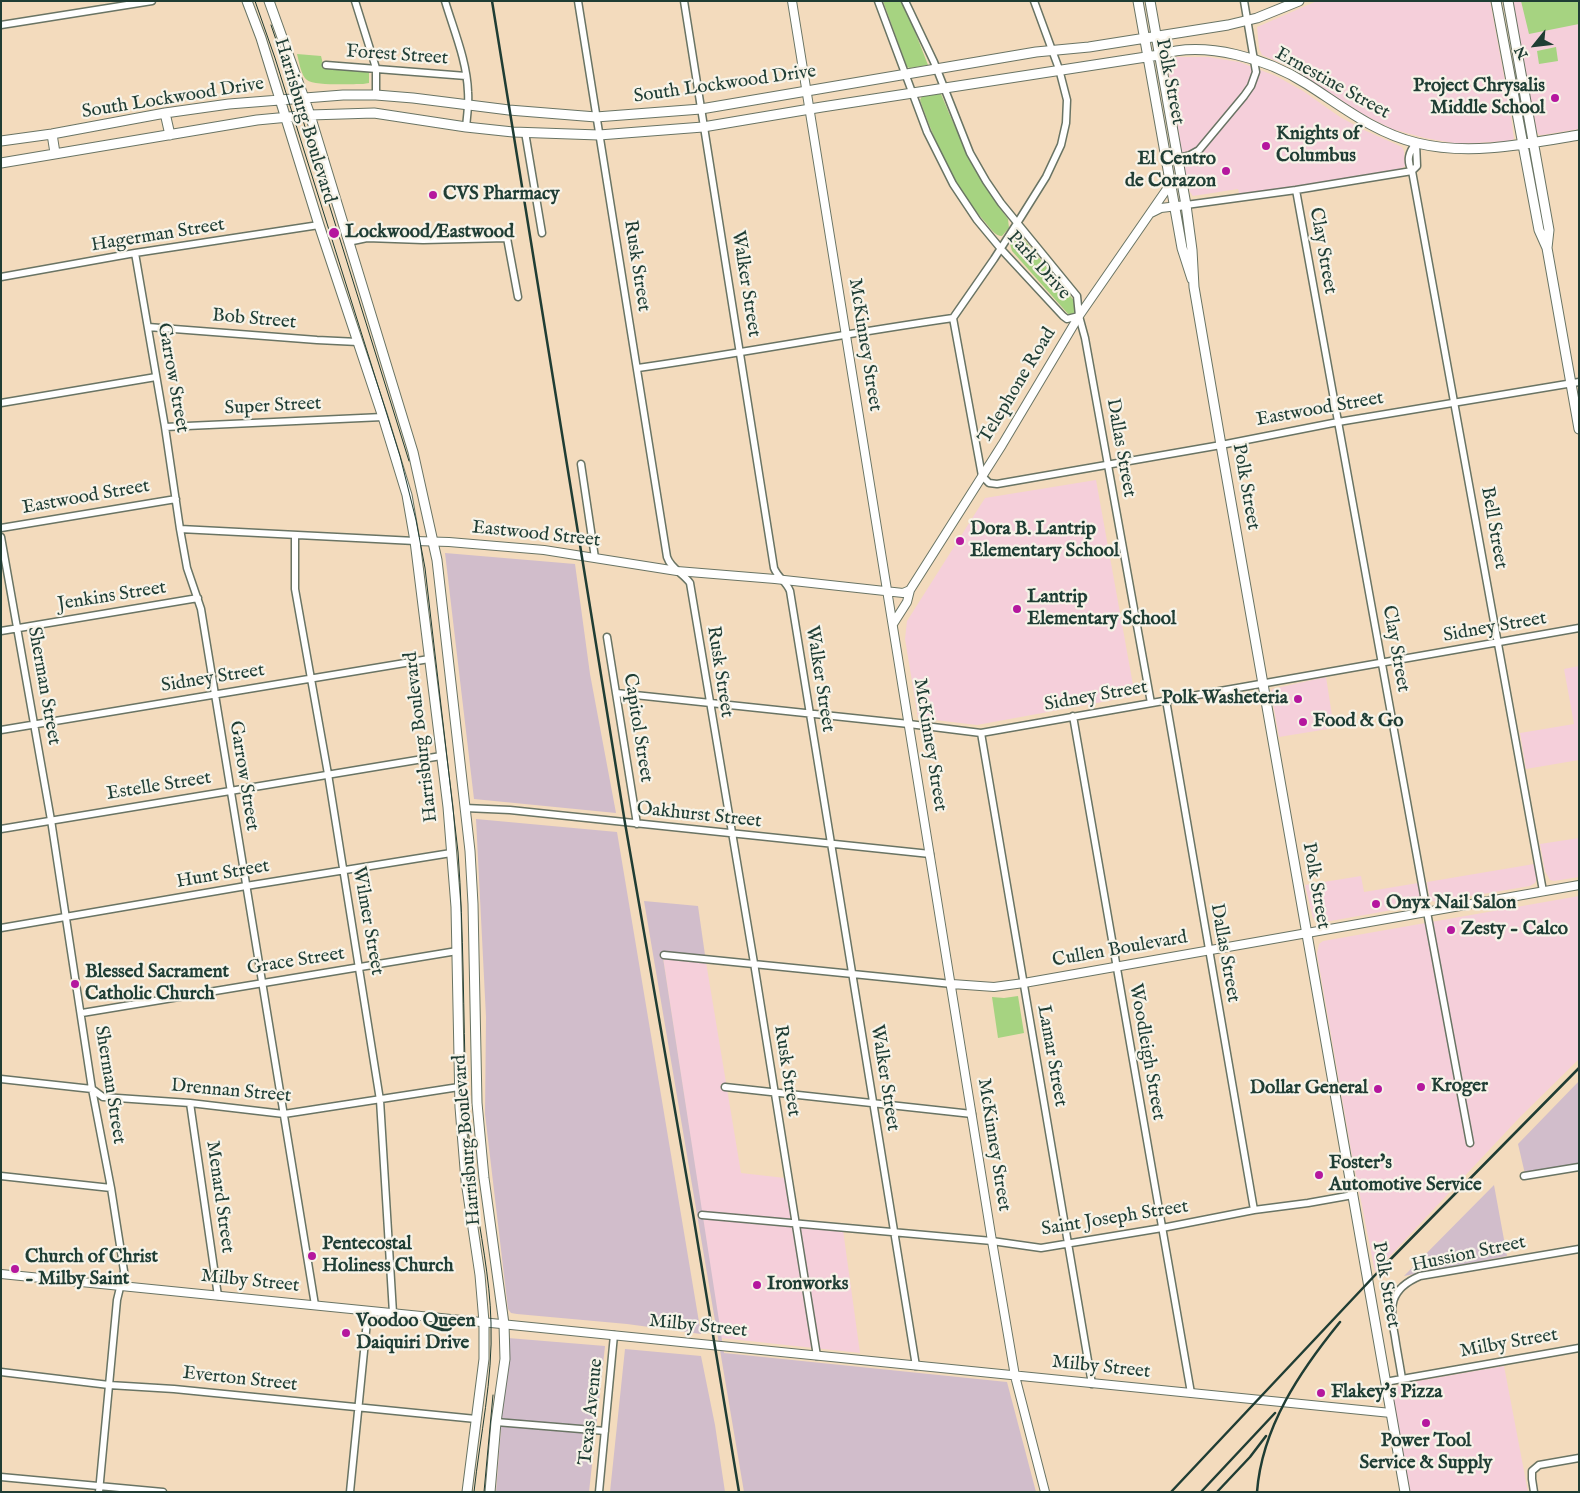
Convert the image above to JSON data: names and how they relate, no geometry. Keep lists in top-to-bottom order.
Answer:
{
  "streets": {
    "main road": [
      "Polk Street",
      "Ernestine Street",
      "South Lockwood Drive",
      "Harrisburg Boulevard"
    ],
    "street": [
      "Forest Street",
      "Hagerman Street",
      "Clay Street",
      "Rusk Street",
      "Park Drive",
      "Walker Street",
      "Bob Street",
      "McKinney Street",
      "Garrow Street",
      "Telephone Road",
      "Super Street",
      "Eastwood Street",
      "Dallas Street",
      "Bell Street",
      "Jenkins Street",
      "Sidney Street",
      "Sherman Street",
      "Capitol Street",
      "Estelle Street",
      "Oakhurst Street",
      "Hunt Street",
      "Wilmer Street",
      "Cullen Boulevard",
      "Grace Street",
      "Woodleigh Street",
      "Lamar Street",
      "Drennan Street",
      "Menard Street",
      "Saint Joseph Street",
      "Hussion Street",
      "Milby Street",
      "Everton Street",
      "Texas Avenue"
    ]
  },
  "crossings": [
    ["Polk Street", "Ernestine Street"],
    ["Polk Street", "South Lockwood Drive"],
    ["Polk Street", "Telephone Road"],
    ["Polk Street", "Eastwood Street"],
    ["Polk Street", "Sidney Street"],
    ["Polk Street", "Cullen Boulevard"],
    ["Polk Street", "Saint Joseph Street"],
    ["Polk Street", "Milby Street"],
    ["Ernestine Street", "South Lockwood Drive"],
    ["Ernestine Street", "Bell Street"],
    ["South Lockwood Drive", "Harrisburg Boulevard"],
    ["South Lockwood Drive", "Rusk Street"],
    ["South Lockwood Drive", "Park Drive"],
    ["South Lockwood Drive", "Walker Street"],
    ["South Lockwood Drive", "McKinney Street"],
    ["Harrisburg Boulevard", "Hagerman Street"],
    ["Harrisburg Boulevard", "Bob Street"],
    ["Harrisburg Boulevard", "Super Street"],
    ["Harrisburg Boulevard", "Eastwood Street"],
    ["Harrisburg Boulevard", "Sidney Street"],
    ["Harrisburg Boulevard", "Estelle Street"],
    ["Harrisburg Boulevard", "Oakhurst Street"],
    ["Harrisburg Boulevard", "Hunt Street"],
    ["Harrisburg Boulevard", "Grace Street"],
    ["Harrisburg Boulevard", "Drennan Street"],
    ["Harrisburg Boulevard", "Milby Street"],
    ["Harrisburg Boulevard", "Everton Street"],
    ["Hagerman Street", "Garrow Street"],
    ["Clay Street", "Eastwood Street"],
    ["Clay Street", "Sidney Street"],
    ["Clay Street", "Cullen Boulevard"],
    ["Rusk Street", "Eastwood Street"],
    ["Rusk Street", "Sidney Street"],
    ["Rusk Street", "Oakhurst Street"],
    ["Rusk Street", "Cullen Boulevard"],
    ["Rusk Street", "Saint Joseph Street"],
    ["Rusk Street", "Milby Street"],
    ["Park Drive", "Telephone Road"],
    ["Park Drive", "Dallas Street"],
    ["Walker Street", "Eastwood Street"],
    ["Walker Street", "Sidney Street"],
    ["Walker Street", "Oakhurst Street"],
    ["Walker Street", "Cullen Boulevard"],
    ["Walker Street", "Saint Joseph Street"],
    ["Walker Street", "Milby Street"],
    ["Bob Street", "Garrow Street"],
    ["McKinney Street", "Telephone Road"],
    ["McKinney Street", "Eastwood Street"],
    ["McKinney Street", "Sidney Street"],
    ["McKinney Street", "Oakhurst Street"],
    ["McKinney Street", "Cullen Boulevard"],
    ["McKinney Street", "Saint Joseph Street"],
    ["McKinney Street", "Milby Street"],
    ["Garrow Street", "Super Street"],
    ["Garrow Street", "Eastwood Street"],
    ["Garrow Street", "Jenkins Street"],
    ["Garrow Street", "Sidney Street"],
    ["Garrow Street", "Estelle Street"],
    ["Garrow Street", "Hunt Street"],
    ["Garrow Street", "Grace Street"],
    ["Garrow Street", "Drennan Street"],
    ["Garrow Street", "Milby Street"],
    ["Telephone Road", "Eastwood Street"],
    ["Telephone Road", "Dallas Street"],
    ["Eastwood Street", "Dallas Street"],
    ["Eastwood Street", "Bell Street"],
    ["Eastwood Street", "Wilmer Street"],
    ["Dallas Street", "Sidney Street"],
    ["Dallas Street", "Cullen Boulevard"],
    ["Dallas Street", "Saint Joseph Street"],
    ["Bell Street", "Sidney Street"],
    ["Bell Street", "Cullen Boulevard"],
    ["Jenkins Street", "Sherman Street"],
    ["Sidney Street", "Sherman Street"],
    ["Sidney Street", "Capitol Street"],
    ["Sidney Street", "Wilmer Street"],
    ["Sidney Street", "Woodleigh Street"],
    ["Sidney Street", "Lamar Street"],
    ["Sherman Street", "Estelle Street"],
    ["Sherman Street", "Hunt Street"],
    ["Sherman Street", "Grace Street"],
    ["Sherman Street", "Drennan Street"],
    ["Sherman Street", "Milby Street"],
    ["Sherman Street", "Everton Street"],
    ["Capitol Street", "Oakhurst Street"],
    ["Estelle Street", "Wilmer Street"],
    ["Hunt Street", "Wilmer Street"],
    ["Wilmer Street", "Grace Street"],
    ["Wilmer Street", "Drennan Street"],
    ["Wilmer Street", "Milby Street"],
    ["Cullen Boulevard", "Woodleigh Street"],
    ["Cullen Boulevard", "Lamar Street"],
    ["Woodleigh Street", "Saint Joseph Street"],
    ["Woodleigh Street", "Milby Street"],
    ["Lamar Street", "Saint Joseph Street"],
    ["Lamar Street", "Milby Street"],
    ["Drennan Street", "Menard Street"],
    ["Menard Street", "Milby Street"],
    ["Hussion Street", "Milby Street"],
    ["Milby Street", "Texas Avenue"]
  ],
  "places": [
    "Project Chrysalis Middle School",
    "Knights of Columbus",
    "El Centro de Corazon",
    "CVS Pharmacy",
    "Lockwood/Eastwood",
    "Dora B. Lantrip Elementary School",
    "Lantrip Elementary School",
    "Polk Washeteria",
    "Food & Go",
    "Onyx Nail Salon",
    "Zesty - Calco",
    "Blessed Sacrament Catholic Church",
    "Kroger",
    "Dollar General",
    "Foster's Automotive Service",
    "Pentecostal Holiness Church",
    "Church of Christ - Milby Saint",
    "Ironworks",
    "Voodoo Queen Daiquiri Drive",
    "Flakey's Pizza",
    "Power Tool Service & Supply"
  ],
  "north": "bottom left"
}
